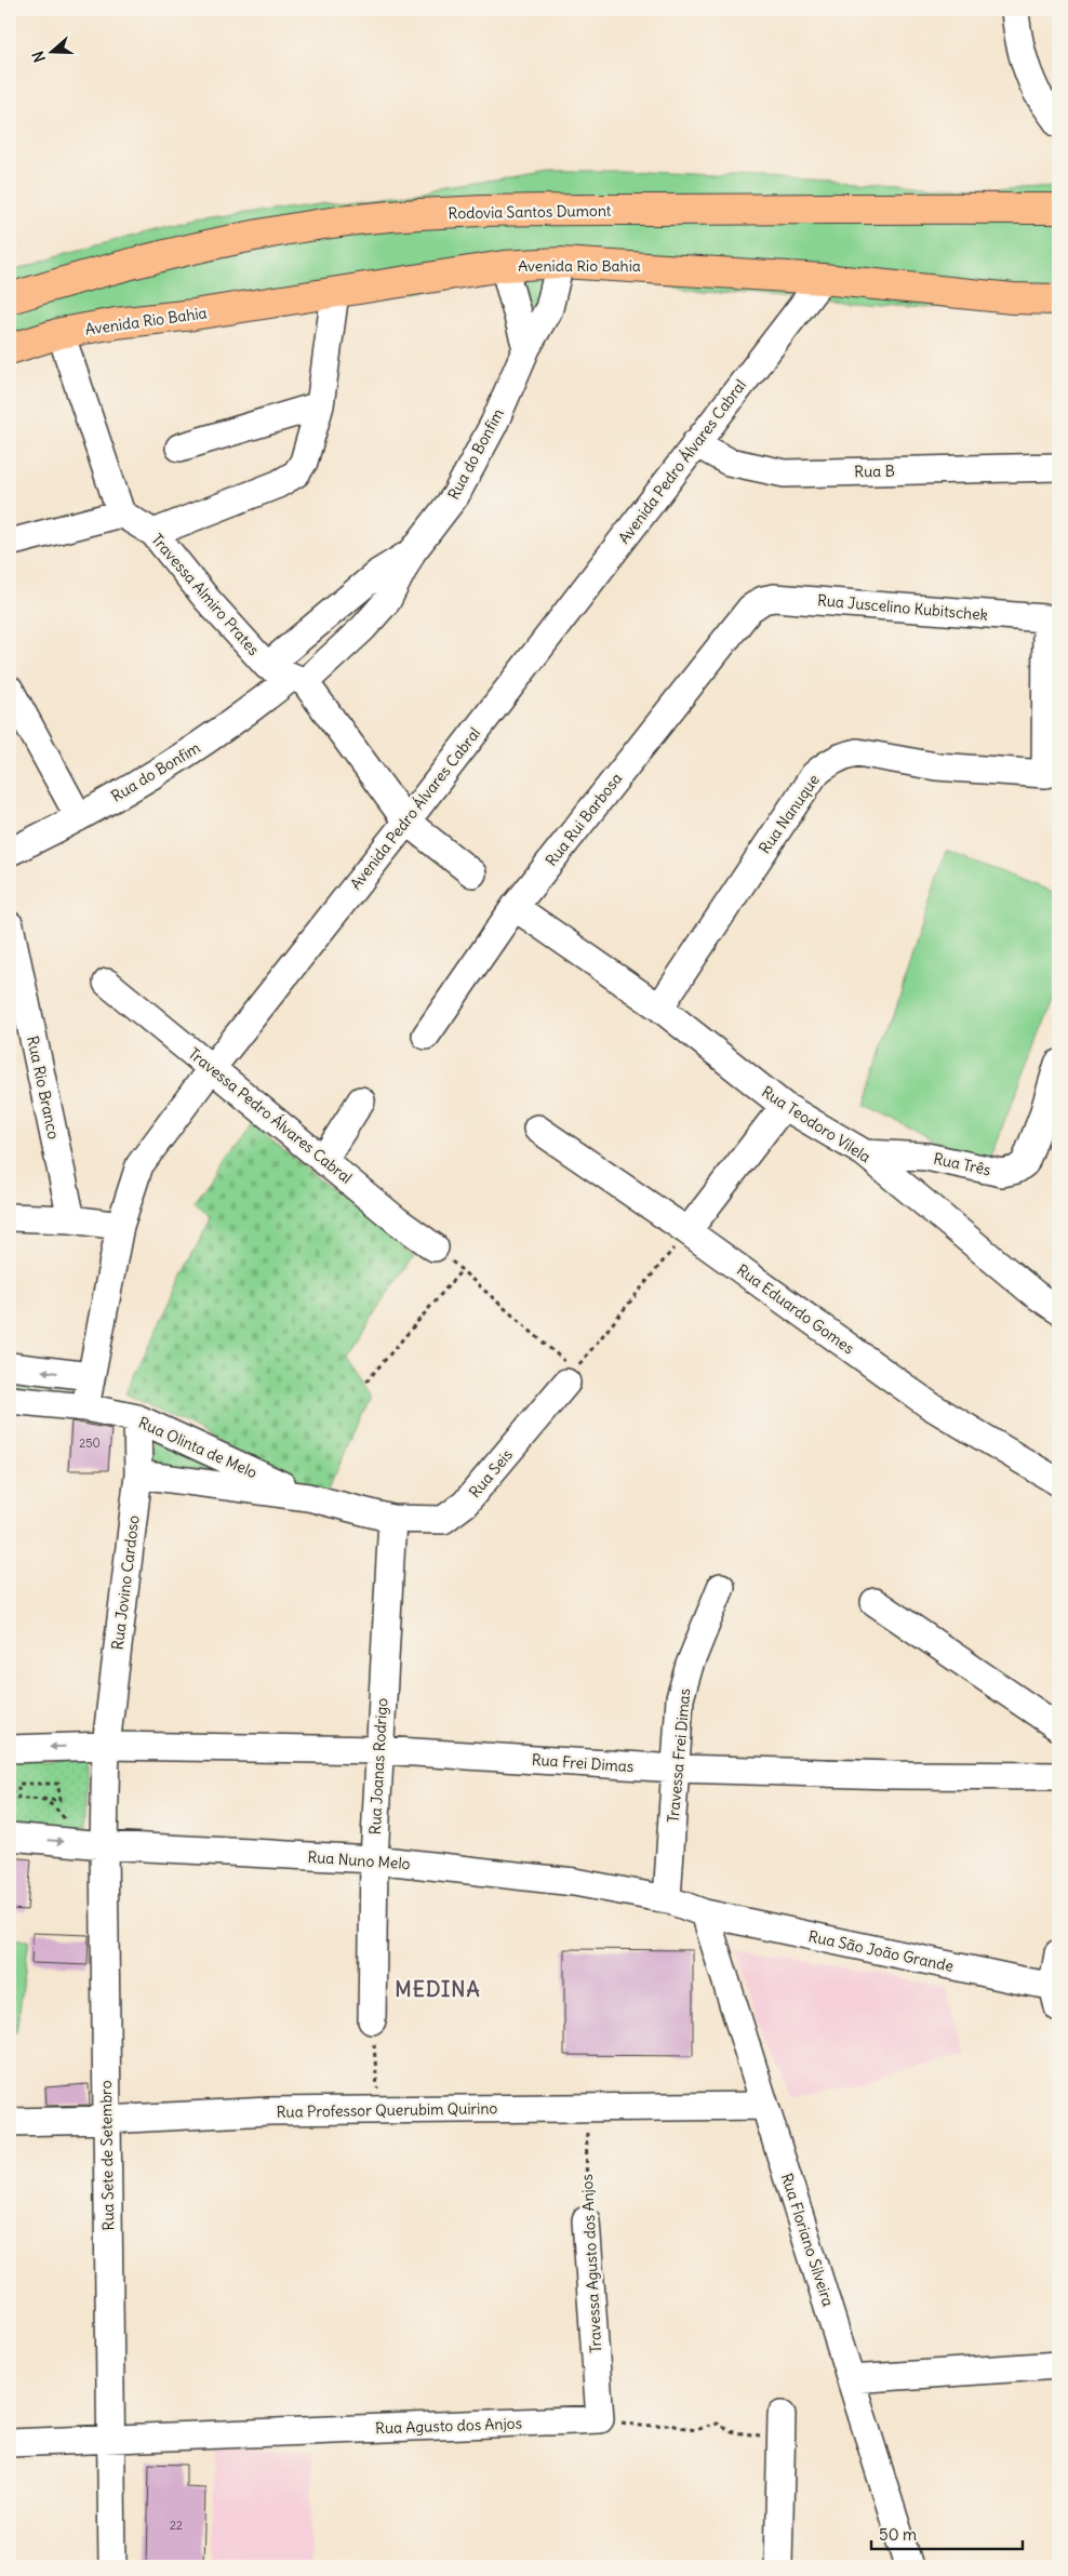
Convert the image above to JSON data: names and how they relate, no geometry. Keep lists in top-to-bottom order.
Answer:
{
  "streets": {
    "main road": ["Rodovia Santos Dumont", "Avenida Rio Bahia"],
    "street": [
      "Rua do Bonfim",
      "Avenida Pedro Álvares Cabral",
      "Rua B",
      "Travessa Almiro Prates",
      "Rua Juscelino Kubitschek",
      "Rua Nanuque",
      "Rua Rui Barbosa",
      "Rua Rio Branco",
      "Travessa Pedro Álvares Cabral",
      "Rua Teodoro Vilela",
      "Rua Três",
      "Rua Eduardo Gomes",
      "Rua Olinta de Melo",
      "Rua Seis",
      "Rua Jovino Cardoso",
      "Travessa Frei Dimas",
      "Rua Frei Dimas",
      "Rua Joanas Rodrigo",
      "Rua Nuno Melo",
      "Rua São João Grande",
      "Rua Professor Querubim Quirino",
      "Rua Sete de Setembro",
      "Rua Floriano Silveira",
      "Travessa Agusto dos Anjos",
      "Rua Agusto dos Anjos"
    ]
  },
  "crossings": [
    ["Avenida Rio Bahia", "Rua do Bonfim"],
    ["Avenida Rio Bahia", "Avenida Pedro Álvares Cabral"],
    ["Rua do Bonfim", "Travessa Almiro Prates"],
    ["Avenida Pedro Álvares Cabral", "Rua B"],
    ["Avenida Pedro Álvares Cabral", "Travessa Pedro Álvares Cabral"],
    ["Rua Juscelino Kubitschek", "Rua Rui Barbosa"],
    ["Rua Nanuque", "Rua Teodoro Vilela"],
    ["Rua Rui Barbosa", "Rua Teodoro Vilela"],
    ["Rua Teodoro Vilela", "Rua Três"],
    ["Rua Olinta de Melo", "Rua Seis"],
    ["Rua Olinta de Melo", "Rua Jovino Cardoso"],
    ["Rua Olinta de Melo", "Rua Joanas Rodrigo"],
    ["Rua Seis", "Rua Joanas Rodrigo"],
    ["Rua Jovino Cardoso", "Rua Frei Dimas"],
    ["Rua Jovino Cardoso", "Rua Sete de Setembro"],
    ["Travessa Frei Dimas", "Rua Frei Dimas"],
    ["Travessa Frei Dimas", "Rua Nuno Melo"],
    ["Rua Frei Dimas", "Rua Joanas Rodrigo"],
    ["Rua Frei Dimas", "Rua Sete de Setembro"],
    ["Rua Joanas Rodrigo", "Rua Nuno Melo"],
    ["Rua Nuno Melo", "Rua São João Grande"],
    ["Rua Nuno Melo", "Rua Sete de Setembro"],
    ["Rua Nuno Melo", "Rua Floriano Silveira"],
    ["Rua São João Grande", "Rua Floriano Silveira"],
    ["Rua Professor Querubim Quirino", "Rua Sete de Setembro"],
    ["Rua Professor Querubim Quirino", "Rua Floriano Silveira"],
    ["Rua Professor Querubim Quirino", "Travessa Agusto dos Anjos"],
    ["Rua Sete de Setembro", "Rua Agusto dos Anjos"],
    ["Travessa Agusto dos Anjos", "Rua Agusto dos Anjos"]
  ],
  "districts": ["MEDINA"],
  "house_numbers": ["250", "22"],
  "scale_bar": "50 m",
  "north": "left"
}
